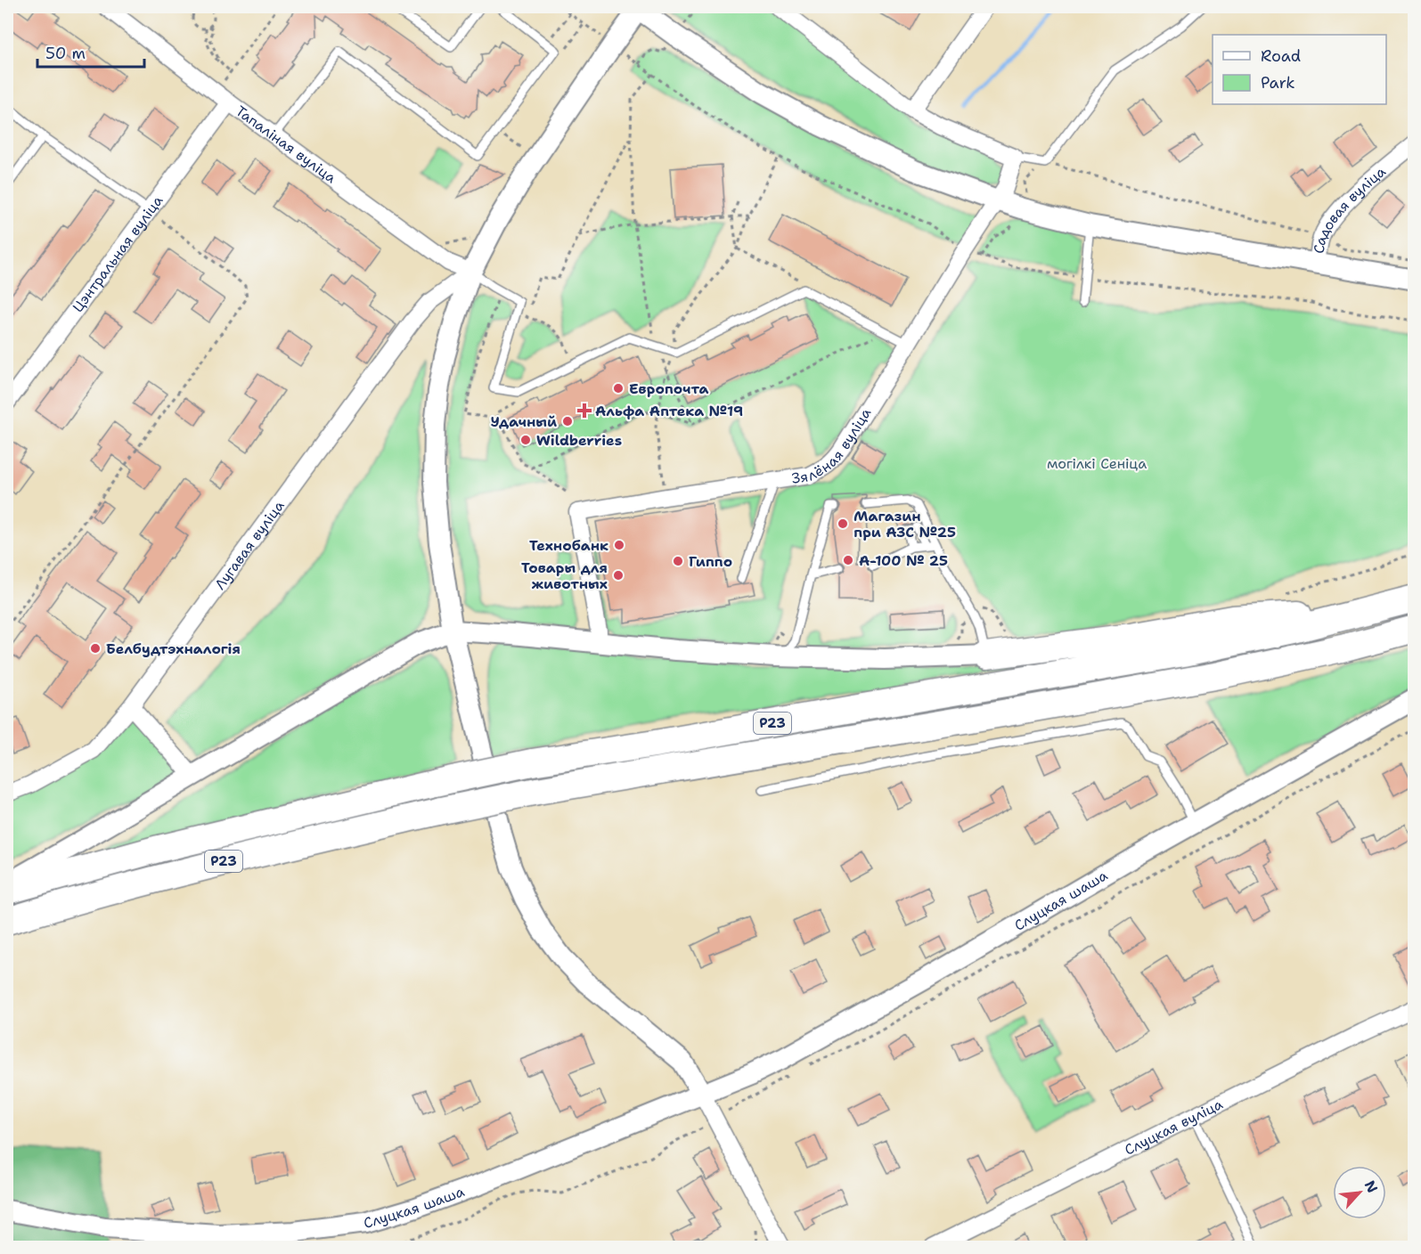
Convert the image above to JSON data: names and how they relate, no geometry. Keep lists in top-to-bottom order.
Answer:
{
  "streets": {
    "highway": ["Р23"],
    "street": [
      "Тапаліная вуліца",
      "Садовая вуліца",
      "Цэнтральная вуліца",
      "Зялёная вуліца",
      "Лугавая вуліца",
      "Слуцкая шаша",
      "Слуцкая вуліца"
    ]
  },
  "crossings": [
    ["Тапаліная вуліца", "Цэнтральная вуліца"],
    ["Тапаліная вуліца", "Лугавая вуліца"]
  ],
  "parks": ["могілкі Сеніца"],
  "places": {
    "other": [
      "Европочта",
      "Удачный",
      "Wildberries",
      "Магазин при АЗС №25",
      "Технобанк",
      "А-100 № 25",
      "Гиппо",
      "Товары для животных",
      "Белбудтэхналогія"
    ],
    "health": ["Альфа Аптека №19"]
  },
  "legend": ["Road", "Park"],
  "scale_bar": "50 m",
  "north": "top right"
}
